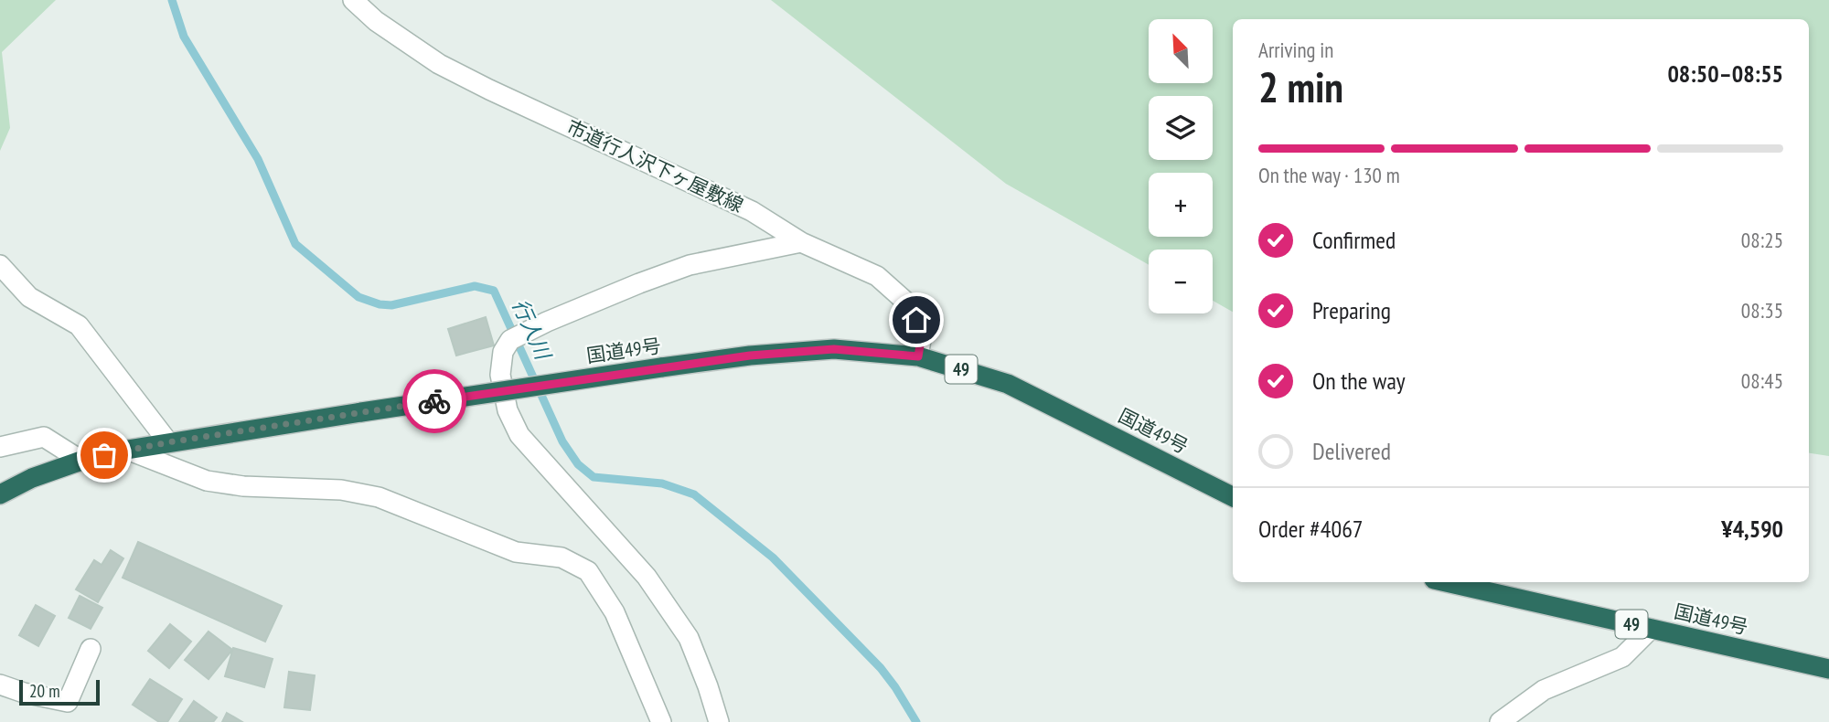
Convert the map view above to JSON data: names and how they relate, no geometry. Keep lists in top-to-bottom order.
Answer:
{
  "streets": {
    "highway": ["国道49号", "49"],
    "street": ["市道行人沢下ヶ屋敷線"]
  },
  "crossings": [
    ["市道行人沢下ヶ屋敷線", "国道49号"]
  ],
  "water": ["行人川"],
  "scale_bar": "20 m",
  "north": "top left",
  "page": {
    "map_buttons": ["+", "−"],
    "heading": ["2 min", "Arriving in", "08:50–08:55"],
    "panel": ["Order #4067", "¥4,590"],
    "bar": "On the way · 130 m",
    "list": [
      ["Confirmed", "08:25"],
      ["Preparing", "08:35"],
      ["On the way", "08:45"],
      "Delivered"
    ],
    "scale": "20 m"
  }
}
